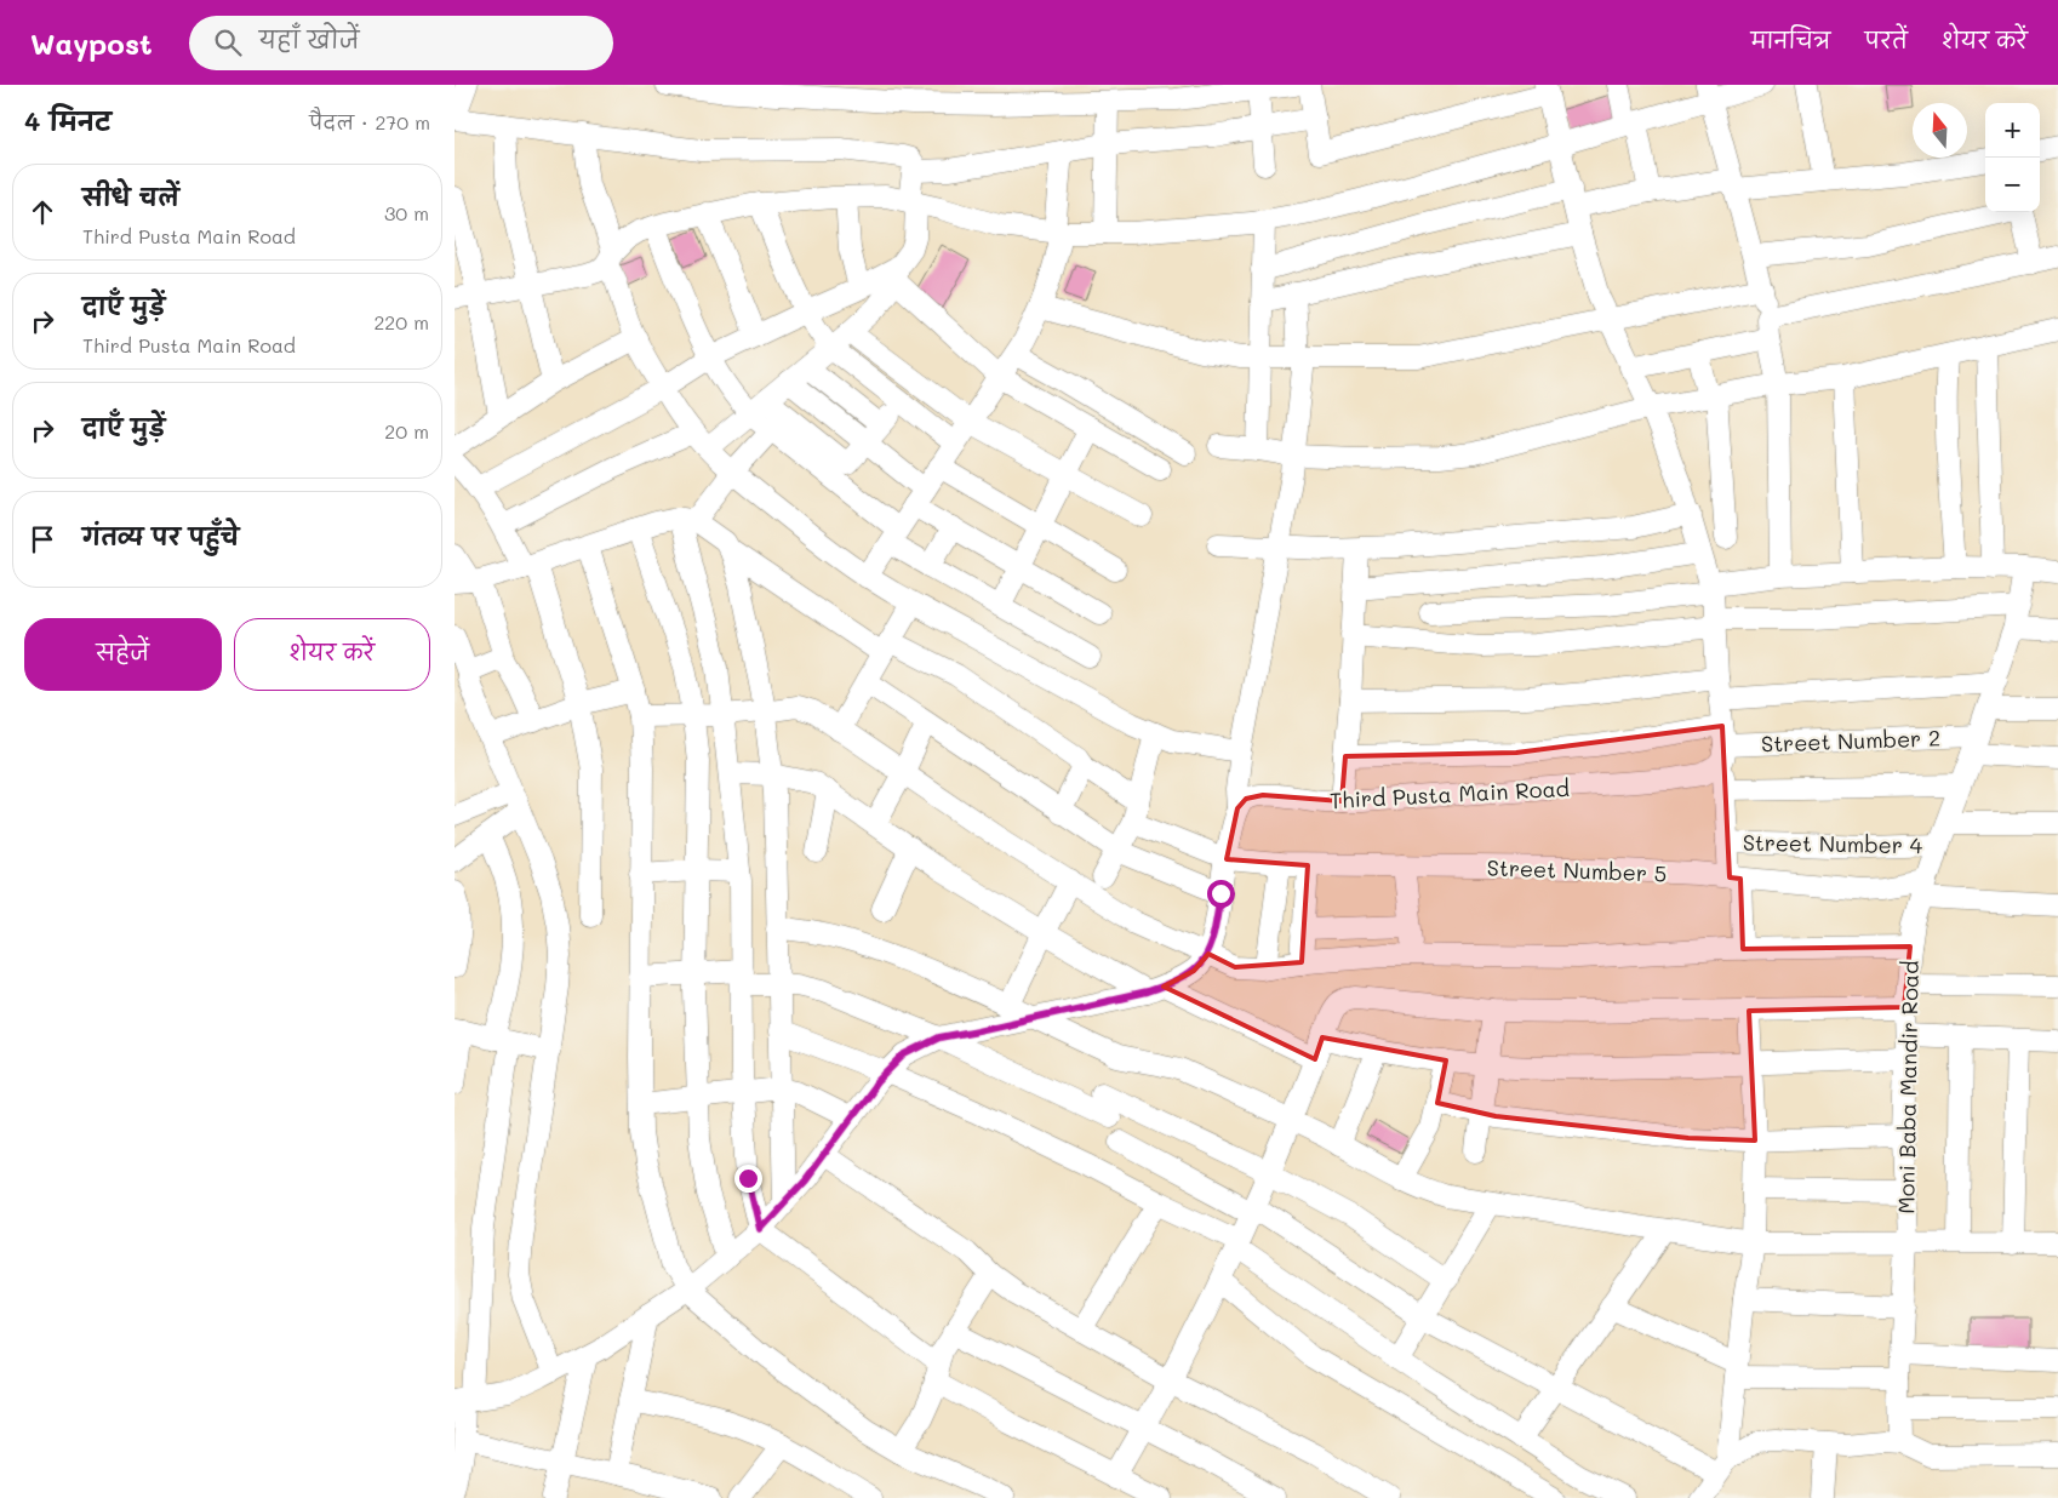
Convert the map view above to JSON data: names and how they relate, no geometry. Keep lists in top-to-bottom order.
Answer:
{
  "streets": {
    "street": [
      "Street Number 2",
      "Third Pusta Main Road",
      "Street Number 4",
      "Street Number 5",
      "Moni Baba Mandir Road"
    ]
  },
  "crossings": [
    ["Street Number 2", "Third Pusta Main Road"],
    ["Street Number 2", "Moni Baba Mandir Road"],
    ["Street Number 4", "Moni Baba Mandir Road"],
    ["Street Number 5", "Moni Baba Mandir Road"]
  ],
  "north": "top",
  "page": {
    "header": "Waypost",
    "search": "यहाँ खोजें",
    "nav": ["मानचित्र", "परतें", "शेयर करें"],
    "heading": ["4 मिनट", "पैदल · 270 m"],
    "map_buttons": ["+", "−"],
    "list": [
      ["सीधे चलें", "Third Pusta Main Road", "30 m"],
      ["दाएँ मुड़ें", "Third Pusta Main Road", "220 m"],
      ["दाएँ मुड़ें", "20 m"],
      "गंतव्य पर पहुँचे"
    ],
    "buttons": ["सहेजें", "शेयर करें"]
  }
}
